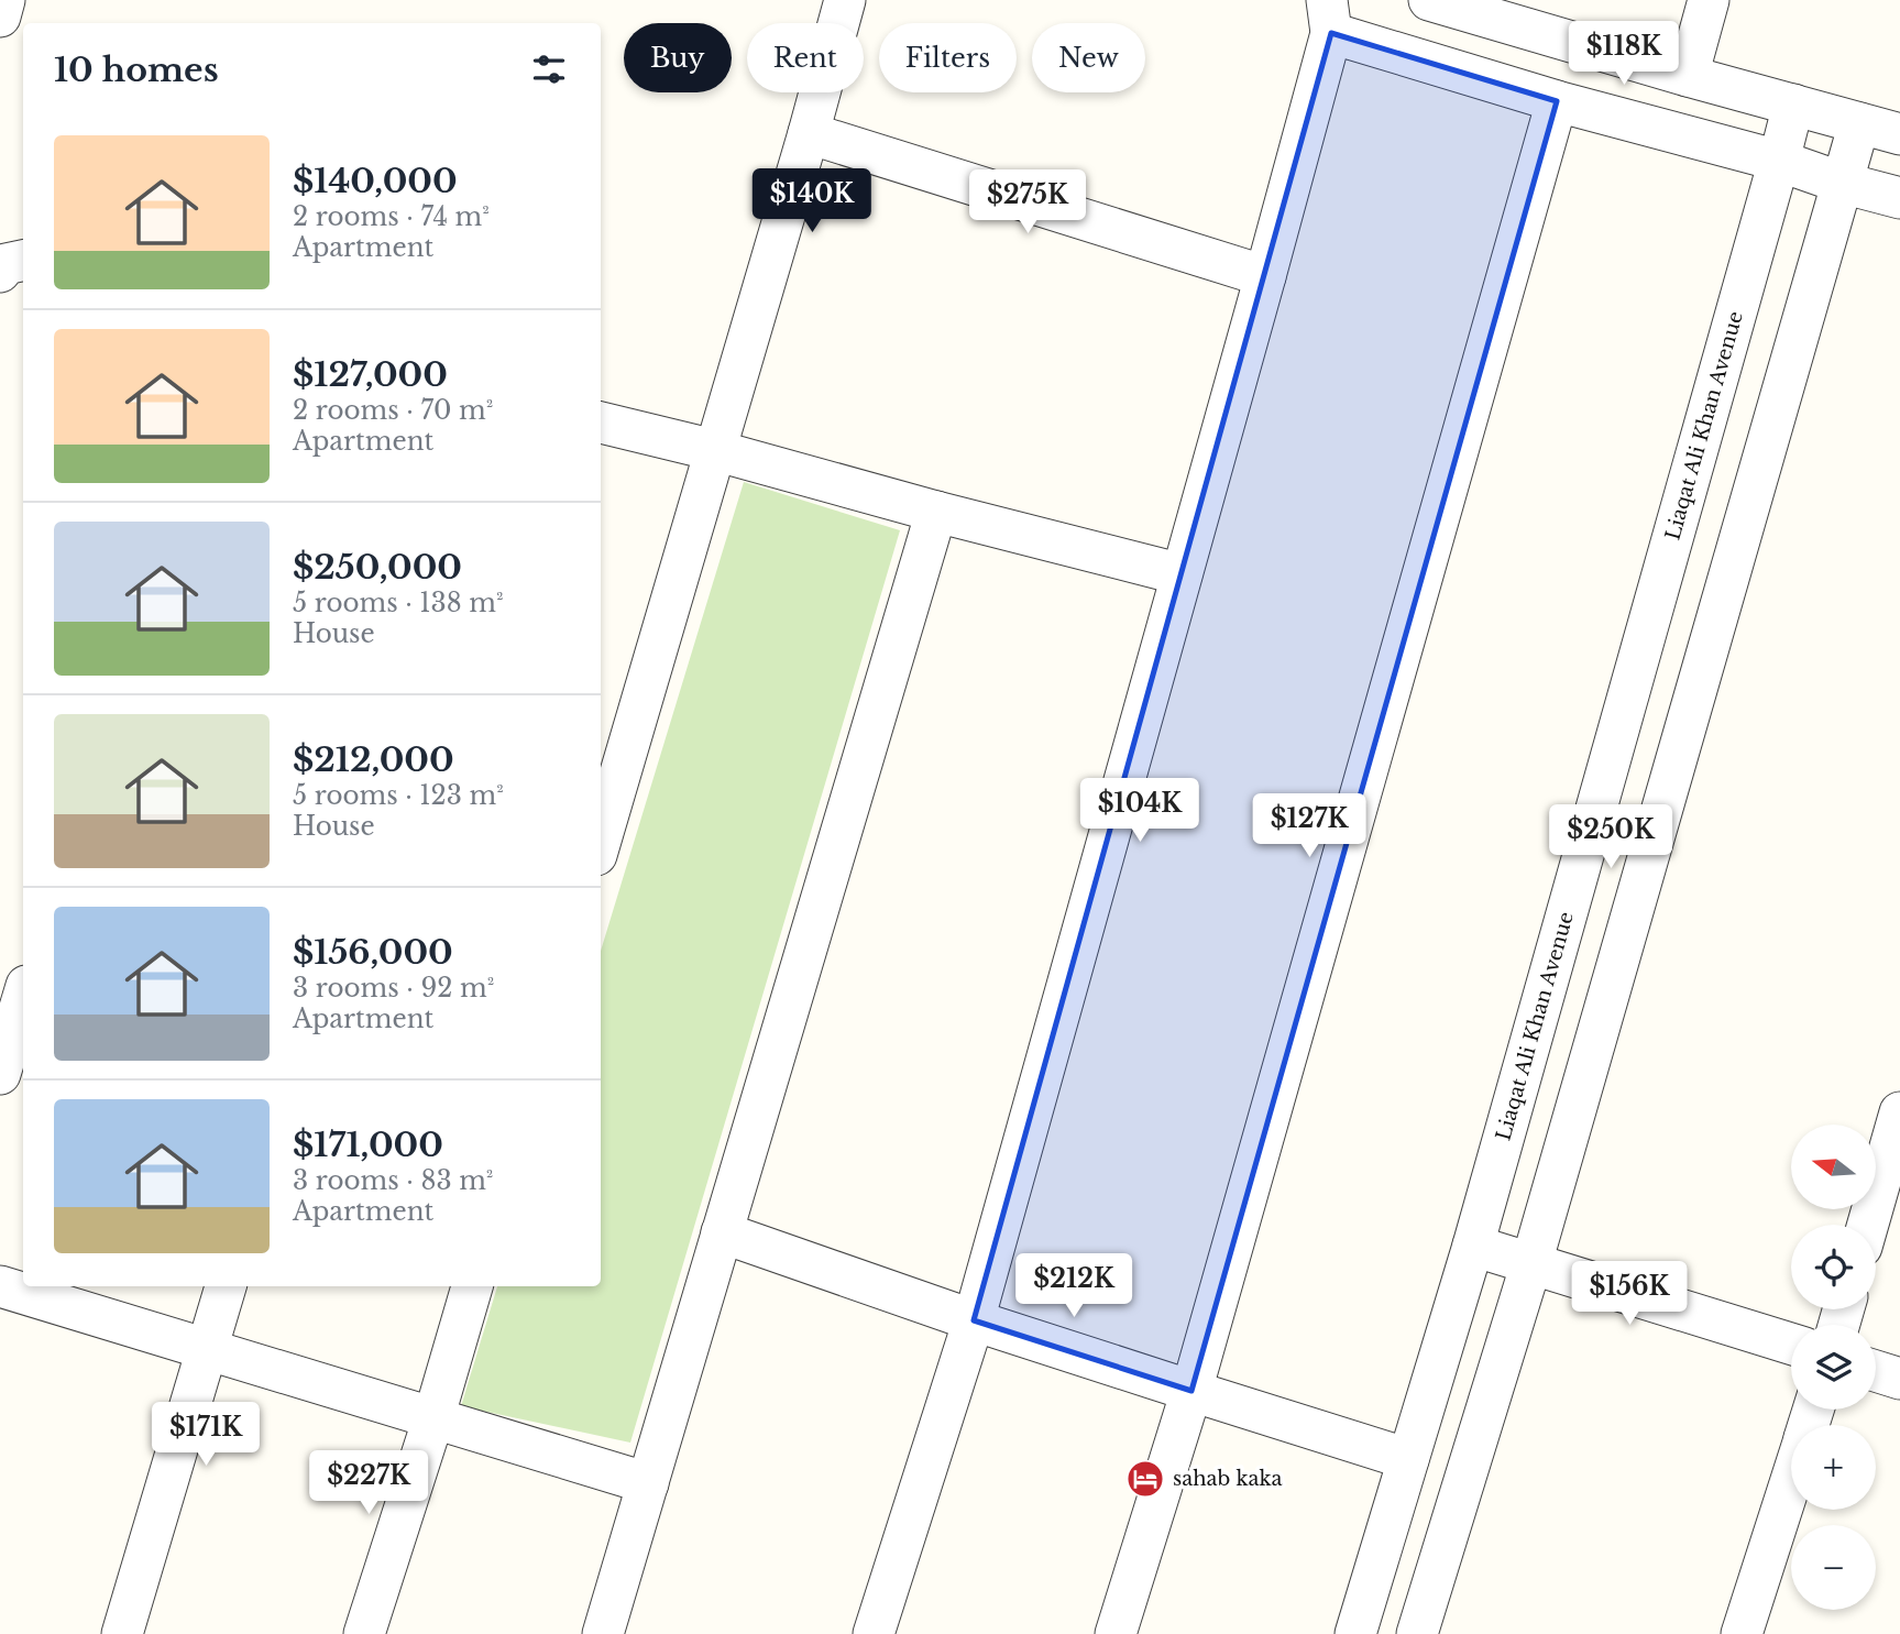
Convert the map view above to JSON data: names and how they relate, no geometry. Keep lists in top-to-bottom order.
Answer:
{
  "streets": {
    "street": ["Liaqat Ali Khan Avenue"]
  },
  "places": {
    "hotel": ["sahab kaka"]
  },
  "north": "left",
  "page": {
    "price": [
      "$118K",
      "$140K",
      "$275K",
      "$104K",
      "$127K",
      "$250K",
      "$212K",
      "$156K",
      "$171K",
      "$227K"
    ],
    "chip": [
      "Buy",
      "Rent",
      "Filters",
      "New"
    ],
    "heading": "10 homes",
    "list": [
      {
        "name": "$140,000",
        "note": "2 rooms · 74 m² · Apartment"
      },
      {
        "name": "$127,000",
        "note": "2 rooms · 70 m² · Apartment"
      },
      {
        "name": "$250,000",
        "note": "5 rooms · 138 m² · House"
      },
      {
        "name": "$212,000",
        "note": "5 rooms · 123 m² · House"
      },
      {
        "name": "$156,000",
        "note": "3 rooms · 92 m² · Apartment"
      },
      {
        "name": "$171,000",
        "note": "3 rooms · 83 m² · Apartment"
      }
    ],
    "map_buttons": ["+", "−"]
  }
}
